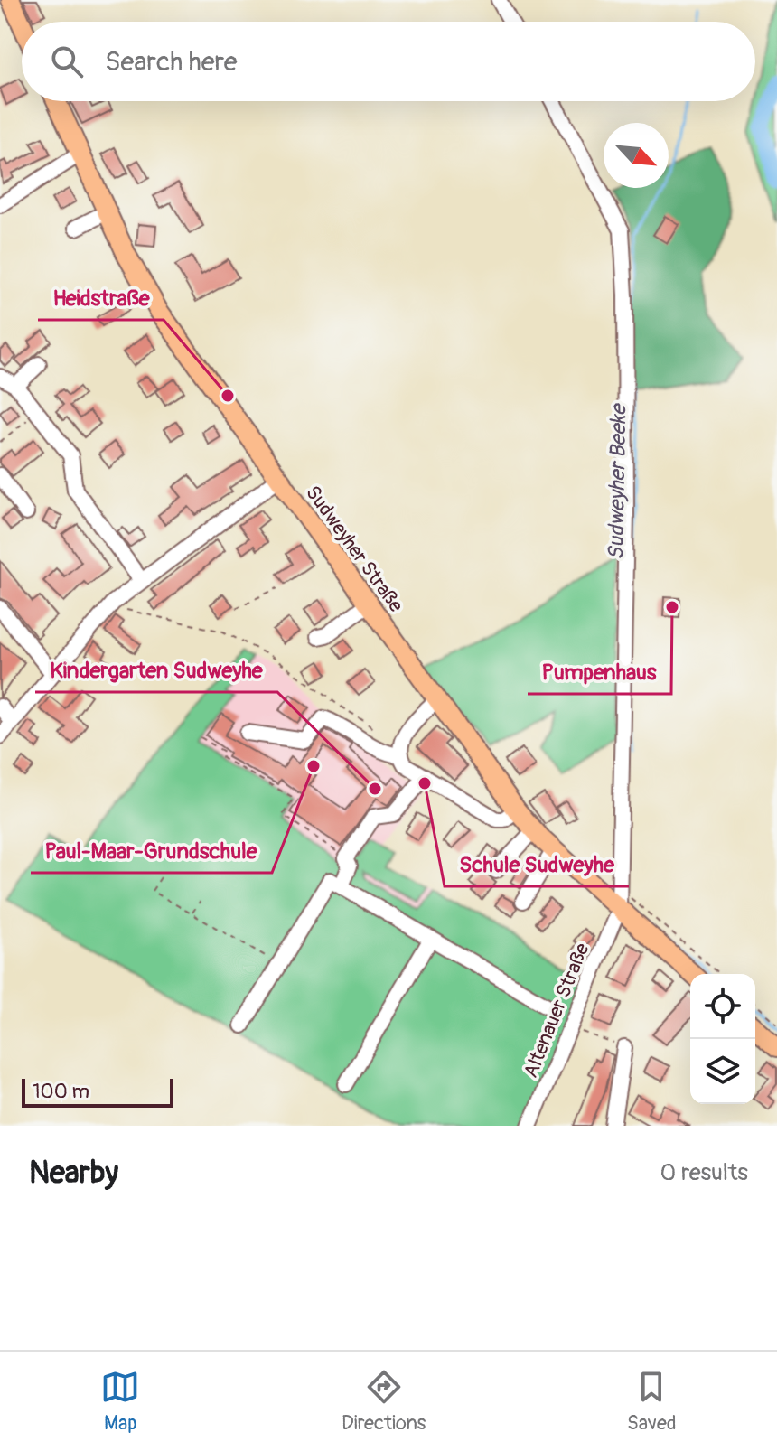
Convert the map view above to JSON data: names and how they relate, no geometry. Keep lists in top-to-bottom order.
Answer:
{
  "streets": {
    "main road": ["Sudweyher Straße"],
    "street": ["Altenauer Straße"]
  },
  "crossings": [
    ["Sudweyher Straße", "Altenauer Straße"]
  ],
  "water": ["Sudweyher Beeke"],
  "places": [
    "Heidstraße",
    "Pumpenhaus",
    "Paul-Maar-Grundschule",
    "Schule Sudweyhe",
    "Kindergarten Sudweyhe"
  ],
  "scale_bar": "100 m",
  "north": "bottom right",
  "page": {
    "search": "Search here",
    "scale": "100 m",
    "heading": ["Nearby", "0 results"],
    "nav": ["Map", "Directions", "Saved"]
  }
}
